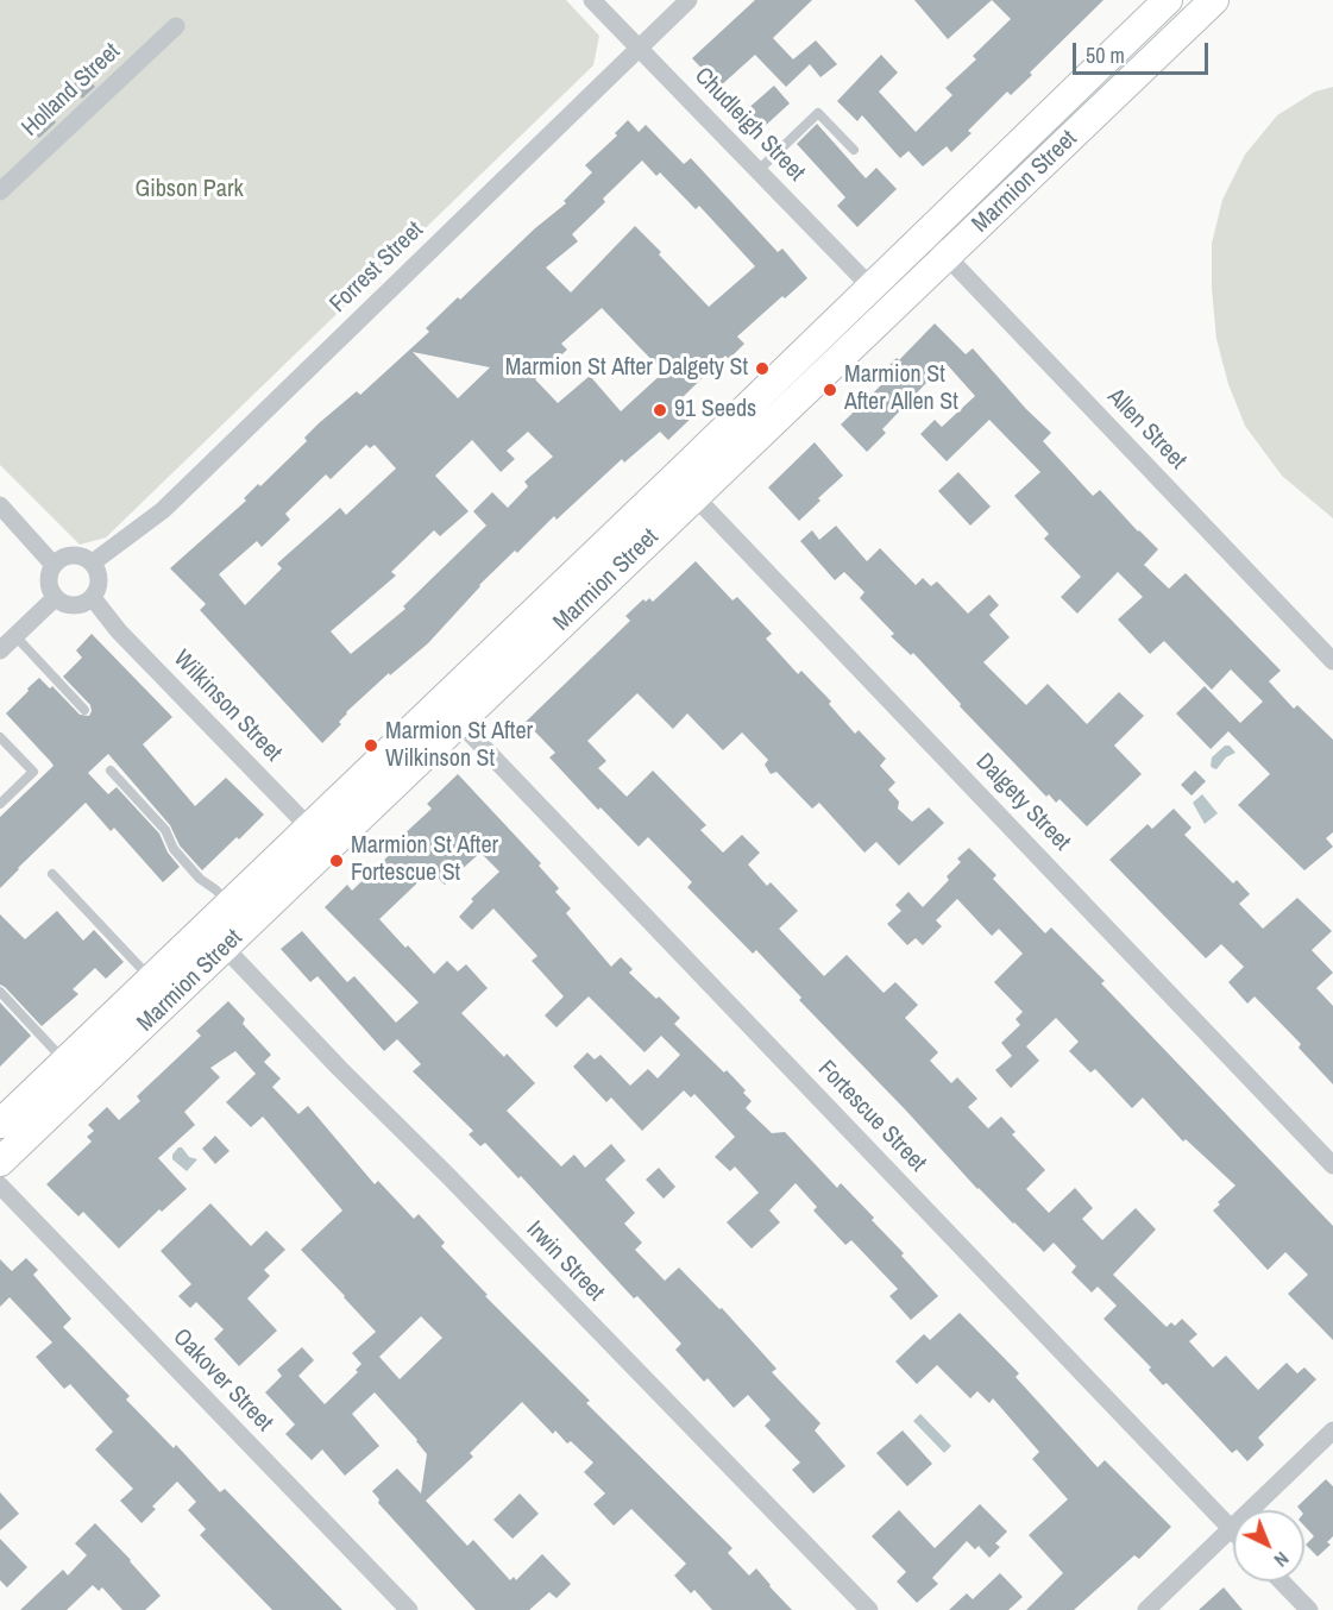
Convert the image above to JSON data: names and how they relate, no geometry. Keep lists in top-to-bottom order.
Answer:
{
  "streets": {
    "main road": ["Marmion Street"],
    "street": [
      "Holland Street",
      "Chudleigh Street",
      "Forrest Street",
      "Allen Street",
      "Wilkinson Street",
      "Dalgety Street",
      "Fortescue Street",
      "Irwin Street",
      "Oakover Street"
    ]
  },
  "crossings": [
    ["Chudleigh Street", "Marmion Street"],
    ["Chudleigh Street", "Forrest Street"],
    ["Marmion Street", "Allen Street"],
    ["Marmion Street", "Wilkinson Street"],
    ["Marmion Street", "Dalgety Street"],
    ["Marmion Street", "Fortescue Street"],
    ["Marmion Street", "Irwin Street"],
    ["Forrest Street", "Wilkinson Street"]
  ],
  "parks": ["Gibson Park"],
  "places": [
    "Marmion St After Dalgety St",
    "Marmion St After Allen St",
    "91 Seeds",
    "Marmion St After Wilkinson St",
    "Marmion St After Fortescue St"
  ],
  "scale_bar": "50 m",
  "north": "bottom right"
}
